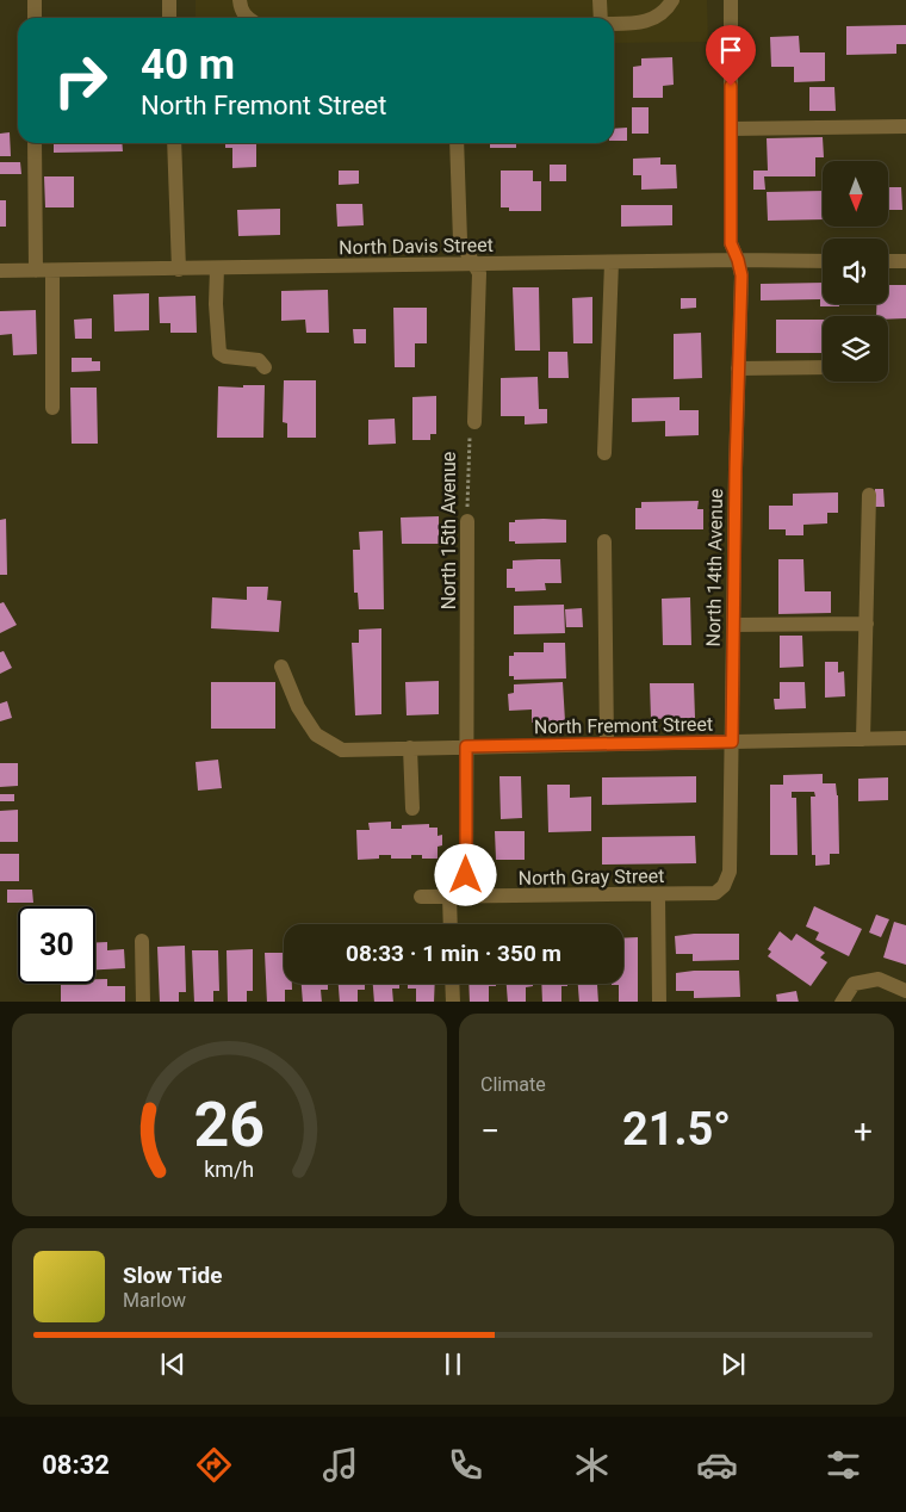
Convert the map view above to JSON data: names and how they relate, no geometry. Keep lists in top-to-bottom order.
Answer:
{
  "streets": {
    "street": [
      "North Davis Street",
      "North 15th Avenue",
      "North 14th Avenue",
      "North Fremont Street",
      "North Gray Street"
    ]
  },
  "crossings": [
    ["North Davis Street", "North 14th Avenue"],
    ["North 15th Avenue", "North Fremont Street"],
    ["North 15th Avenue", "North Gray Street"],
    ["North 14th Avenue", "North Fremont Street"],
    ["North 14th Avenue", "North Gray Street"]
  ],
  "north": "bottom",
  "page": {
    "turn": ["40 m", "North Fremont Street"],
    "limit": "30",
    "trip": "08:33 · 1 min · 350 m",
    "tile": "Climate",
    "heat": ["−", "21.5°", "+"],
    "song": ["Slow Tide", "Marlow"],
    "tabs": "08:32",
    "gauge": ["26", "km/h"]
  }
}
